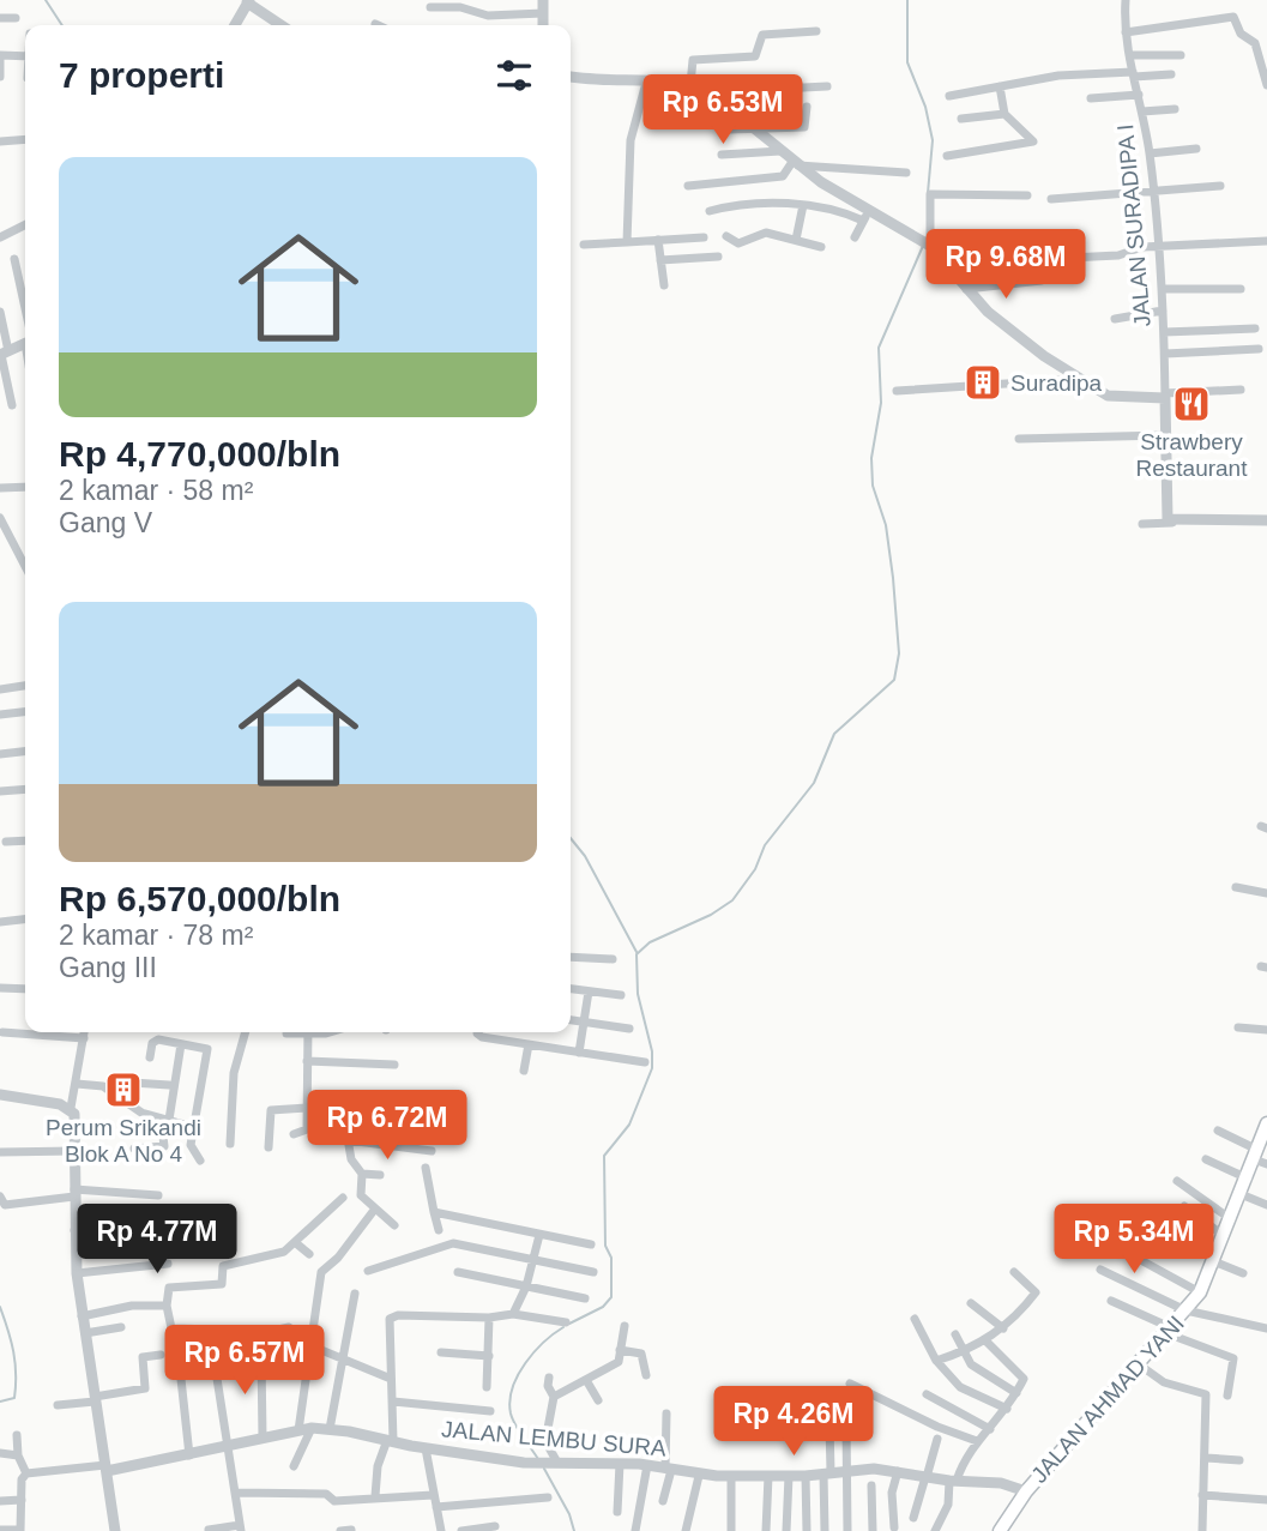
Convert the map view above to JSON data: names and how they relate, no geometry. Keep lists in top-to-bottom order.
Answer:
{
  "streets": {
    "main road": ["JALAN AHMAD YANI"],
    "street": ["JALAN SURADIPA I", "JALAN LEMBU SURA"]
  },
  "crossings": [
    ["JALAN AHMAD YANI", "JALAN LEMBU SURA"]
  ],
  "places": {
    "building": ["Suradipa", "Perum Srikandi Blok A No 4"],
    "restaurant": ["Strawbery Restaurant"]
  },
  "page": {
    "heading": "7 properti",
    "price": [
      "Rp 6.53M",
      "Rp 9.68M",
      "Rp 6.72M",
      "Rp 4.77M",
      "Rp 5.34M",
      "Rp 6.57M",
      "Rp 4.26M"
    ],
    "list": [
      {
        "name": "Rp 4,770,000/bln",
        "note": "2 kamar · 58 m² · Gang V"
      },
      {
        "name": "Rp 6,570,000/bln",
        "note": "2 kamar · 78 m² · Gang III"
      }
    ]
  }
}
